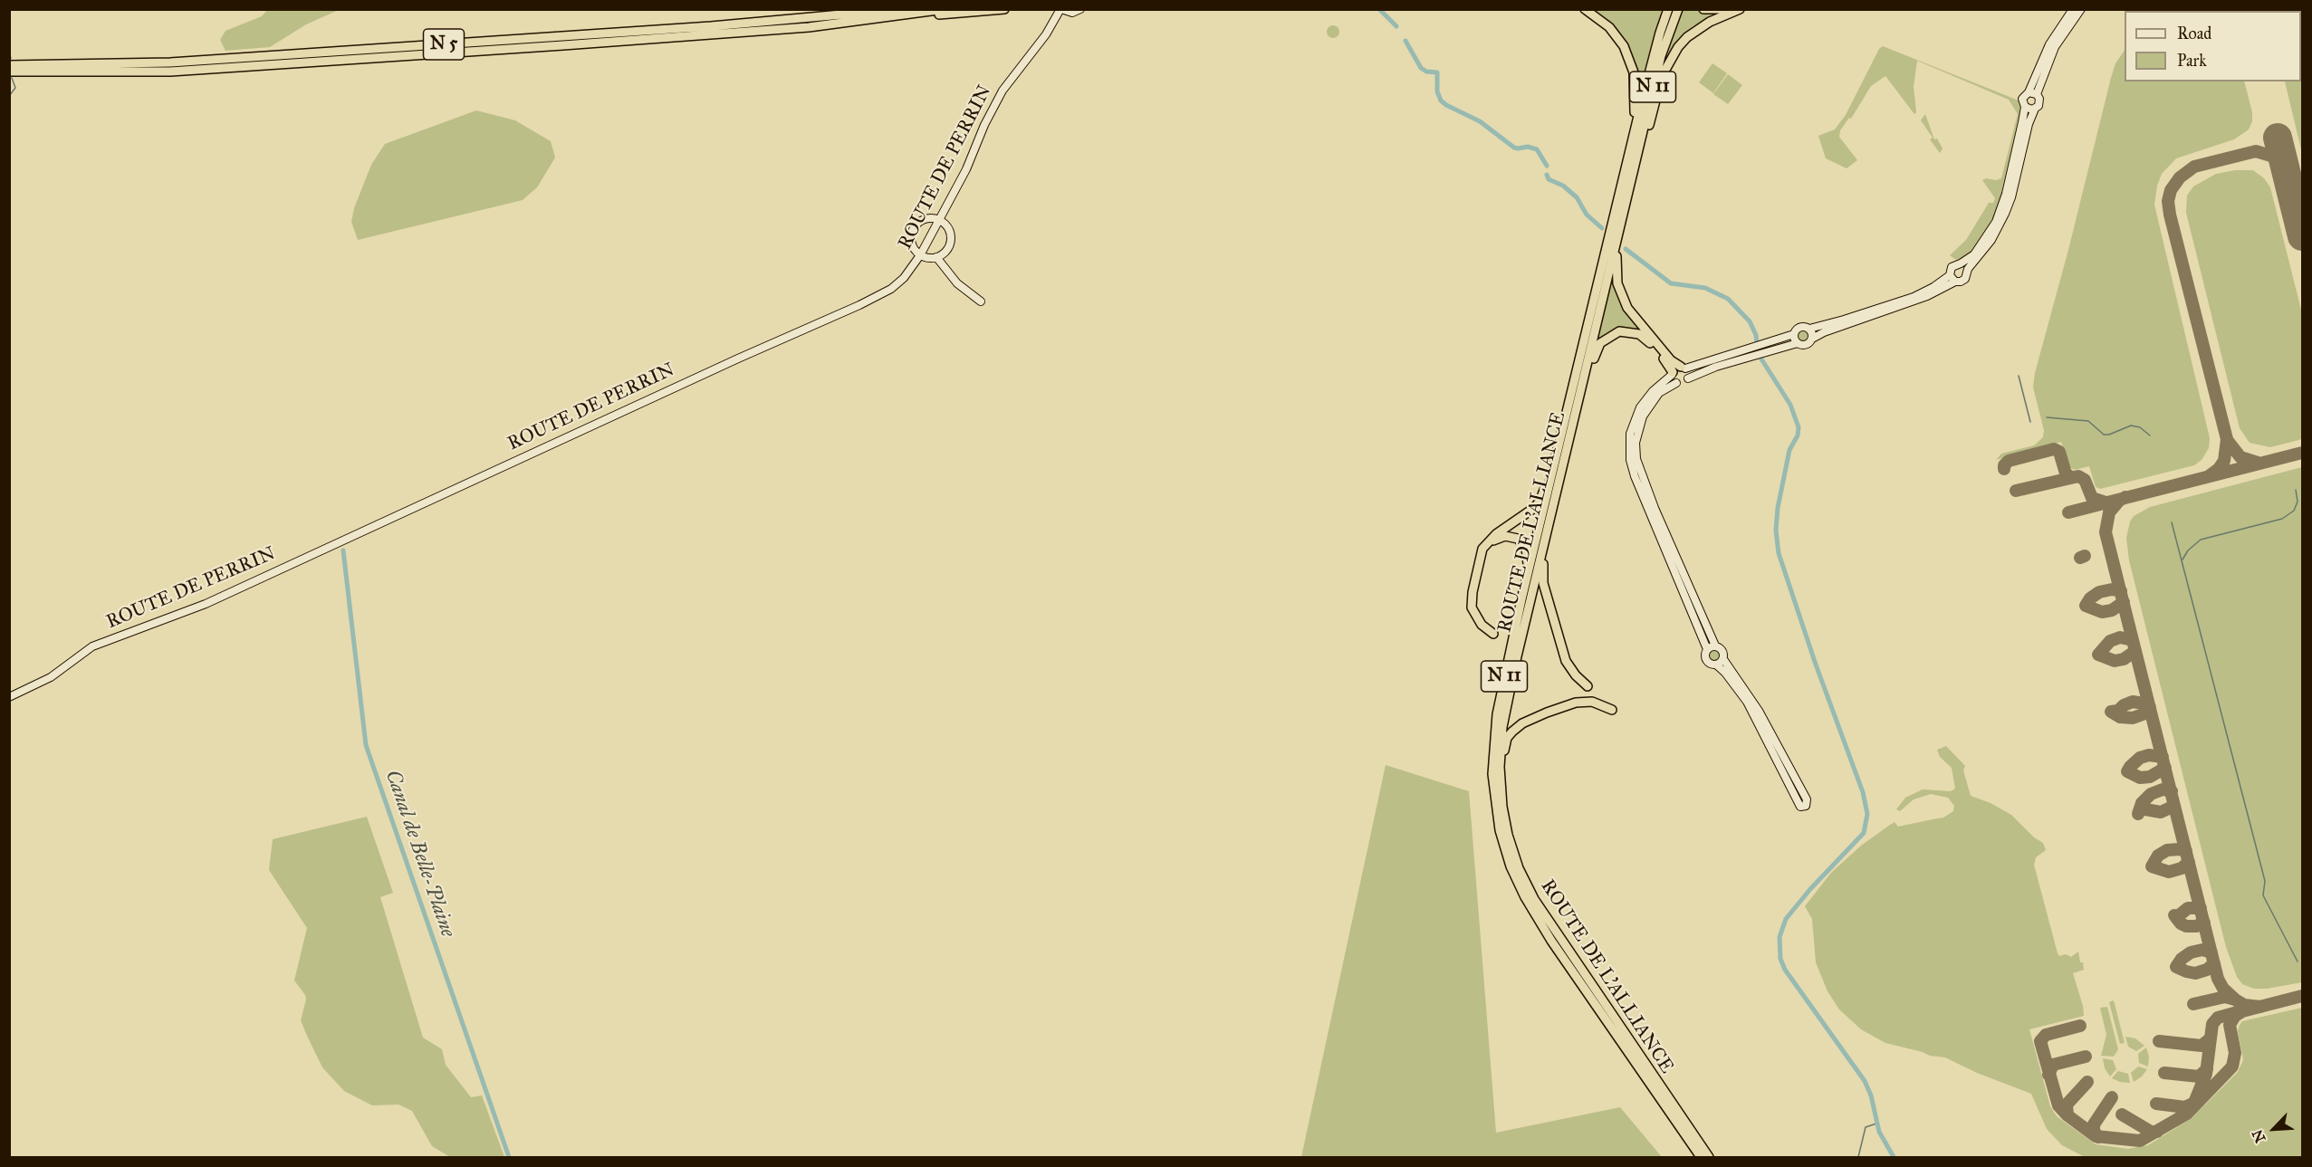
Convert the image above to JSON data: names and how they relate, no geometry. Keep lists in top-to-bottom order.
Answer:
{
  "streets": {
    "highway": ["N 5", "N 11", "ROUTE DE L'ALLIANCE"],
    "main road": ["ROUTE DE PERRIN"]
  },
  "water": ["Canal de Belle-Plaine"],
  "legend": ["Road", "Park"],
  "north": "bottom left"
}
